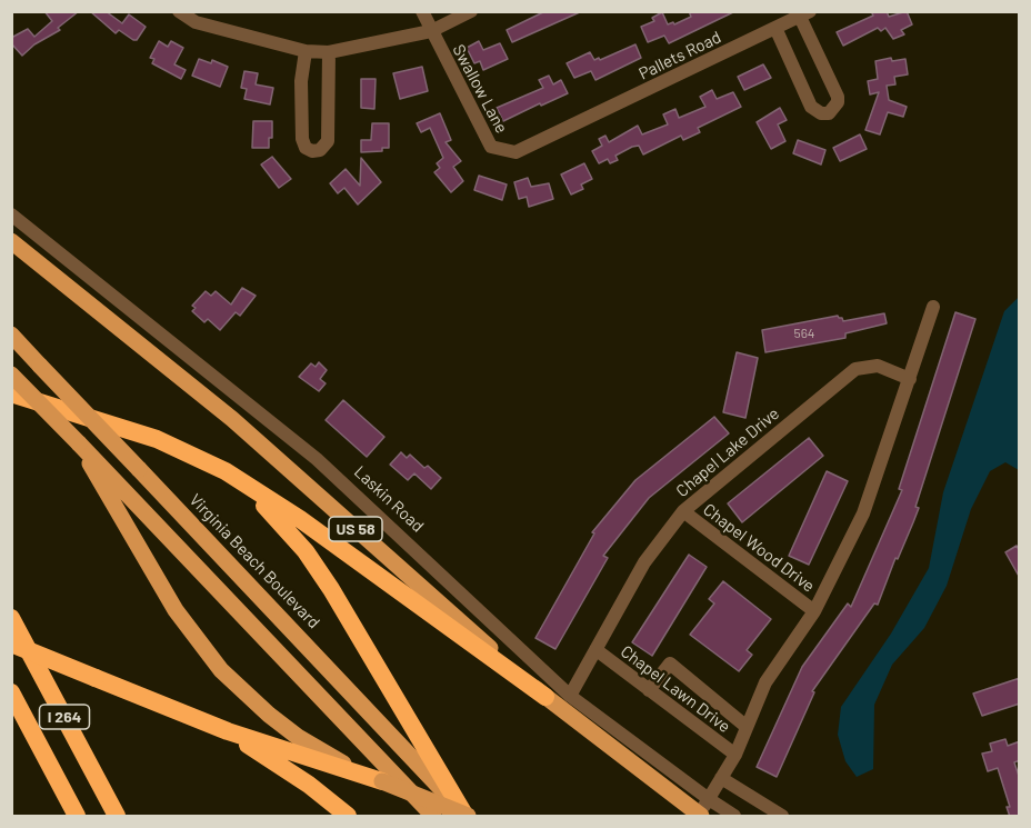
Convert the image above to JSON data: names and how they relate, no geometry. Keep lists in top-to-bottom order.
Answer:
{
  "streets": {
    "highway": ["I 264"],
    "main road": ["US 58", "Virginia Beach Boulevard"],
    "street": [
      "Pallets Road",
      "Swallow Lane",
      "Chapel Lake Drive",
      "Laskin Road",
      "Chapel Wood Drive",
      "Chapel Lawn Drive"
    ]
  },
  "crossings": [
    ["Pallets Road", "Swallow Lane"],
    ["Chapel Lake Drive", "Laskin Road"],
    ["Chapel Lake Drive", "Chapel Wood Drive"],
    ["Chapel Lake Drive", "Chapel Lawn Drive"]
  ],
  "house_numbers": ["564"]
}
